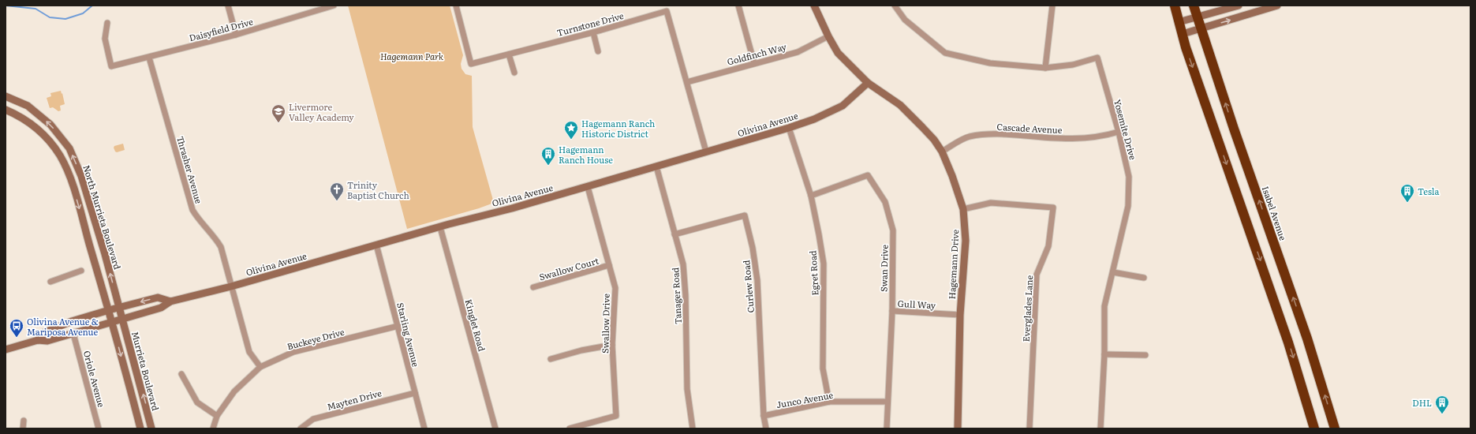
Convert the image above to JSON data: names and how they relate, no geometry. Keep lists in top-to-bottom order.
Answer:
{
  "streets": {
    "highway": ["Isabel Avenue"],
    "street": [
      "Turnstone Drive",
      "Daisyfield Drive",
      "Goldfinch Way",
      "Olivina Avenue",
      "Cascade Avenue",
      "Yosemite Drive",
      "Thrasher Avenue",
      "North Murrieta Boulevard",
      "Hagemann Drive",
      "Swallow Court",
      "Swan Drive",
      "Egret Road",
      "Curlew Road",
      "Tanager Road",
      "Gull Way",
      "Everglades Lane",
      "Swallow Drive",
      "Kinglet Road",
      "Starling Avenue",
      "Buckeye Drive",
      "Murrieta Boulevard",
      "Oriole Avenue",
      "Mayten Drive",
      "Junco Avenue"
    ]
  },
  "crossings": [
    ["Turnstone Drive", "Goldfinch Way"],
    ["Turnstone Drive", "Olivina Avenue"],
    ["Daisyfield Drive", "Thrasher Avenue"],
    ["Goldfinch Way", "Hagemann Drive"],
    ["Olivina Avenue", "Thrasher Avenue"],
    ["Olivina Avenue", "North Murrieta Boulevard"],
    ["Olivina Avenue", "Hagemann Drive"],
    ["Olivina Avenue", "Egret Road"],
    ["Olivina Avenue", "Tanager Road"],
    ["Olivina Avenue", "Swallow Drive"],
    ["Olivina Avenue", "Kinglet Road"],
    ["Olivina Avenue", "Starling Avenue"],
    ["Olivina Avenue", "Murrieta Boulevard"],
    ["Olivina Avenue", "Oriole Avenue"],
    ["Cascade Avenue", "Yosemite Drive"],
    ["Cascade Avenue", "Hagemann Drive"],
    ["Thrasher Avenue", "Buckeye Drive"],
    ["North Murrieta Boulevard", "Murrieta Boulevard"],
    ["Hagemann Drive", "Gull Way"],
    ["Hagemann Drive", "Everglades Lane"],
    ["Swallow Court", "Swallow Drive"],
    ["Swan Drive", "Egret Road"],
    ["Swan Drive", "Gull Way"],
    ["Swan Drive", "Junco Avenue"],
    ["Egret Road", "Junco Avenue"],
    ["Curlew Road", "Tanager Road"],
    ["Curlew Road", "Junco Avenue"],
    ["Starling Avenue", "Buckeye Drive"],
    ["Starling Avenue", "Mayten Drive"]
  ],
  "parks": ["Hagemann Park"],
  "places": {
    "school or university": ["Livermore Valley Academy"],
    "place": ["Hagemann Ranch Historic District"],
    "building": ["Hagemann Ranch House", "Tesla", "DHL"],
    "church": ["Trinity Baptist Church"],
    "bus stop": ["Olivina Avenue & Mariposa Avenue"]
  }
}
